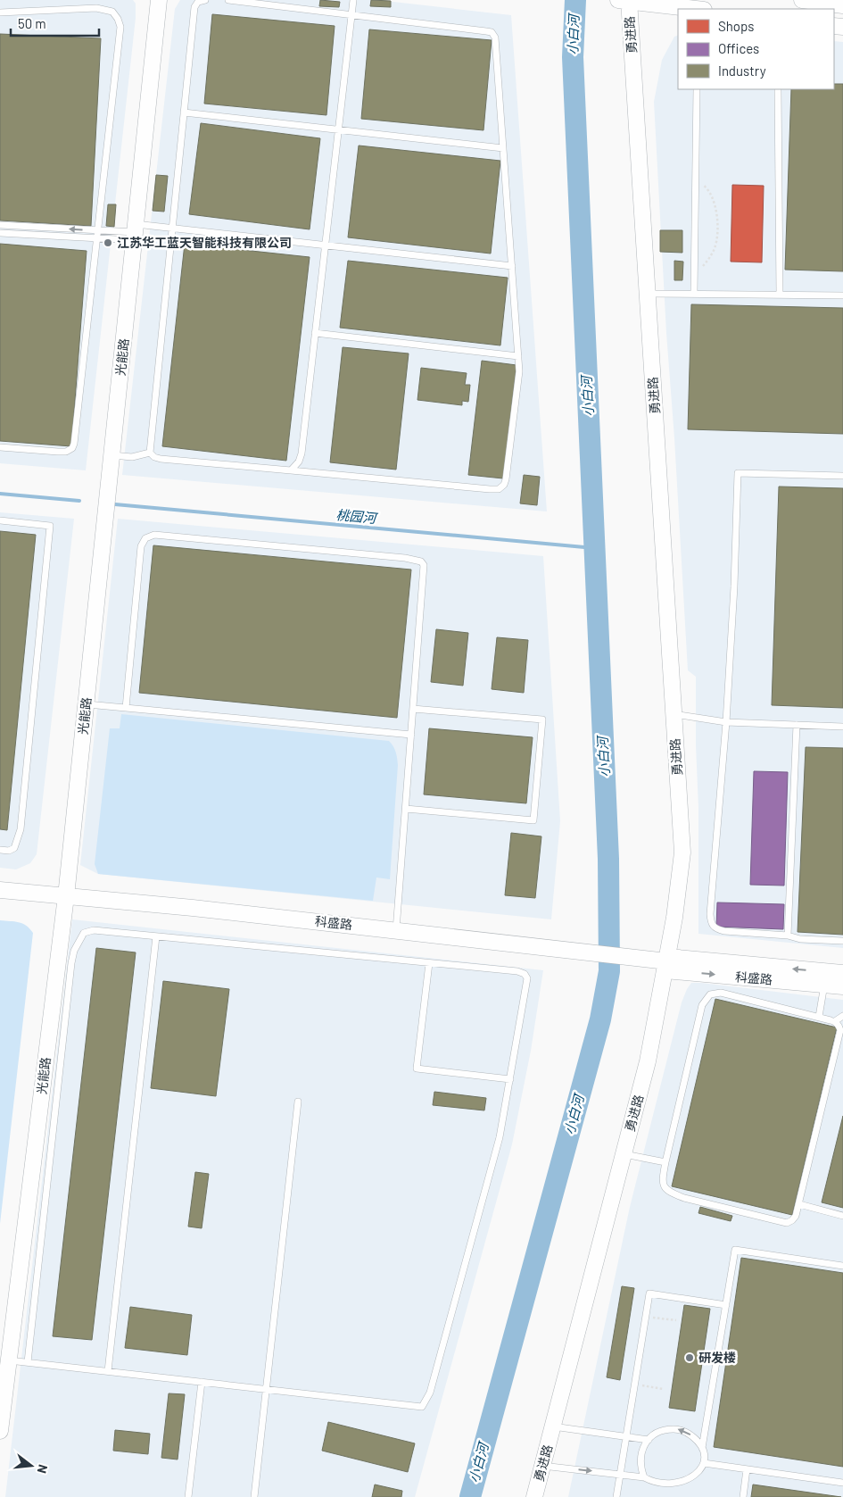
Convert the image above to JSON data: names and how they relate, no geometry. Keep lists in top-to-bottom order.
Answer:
{
  "streets": {
    "street": ["勇进路", "光能路", "科盛路"]
  },
  "crossings": [
    ["勇进路", "科盛路"],
    ["光能路", "科盛路"]
  ],
  "water": ["小白河", "桃园河"],
  "places": ["江苏华工蓝天智能科技有限公司", "研发楼"],
  "legend": ["Shops", "Offices", "Industry"],
  "scale_bar": "50 m",
  "north": "right"
}
